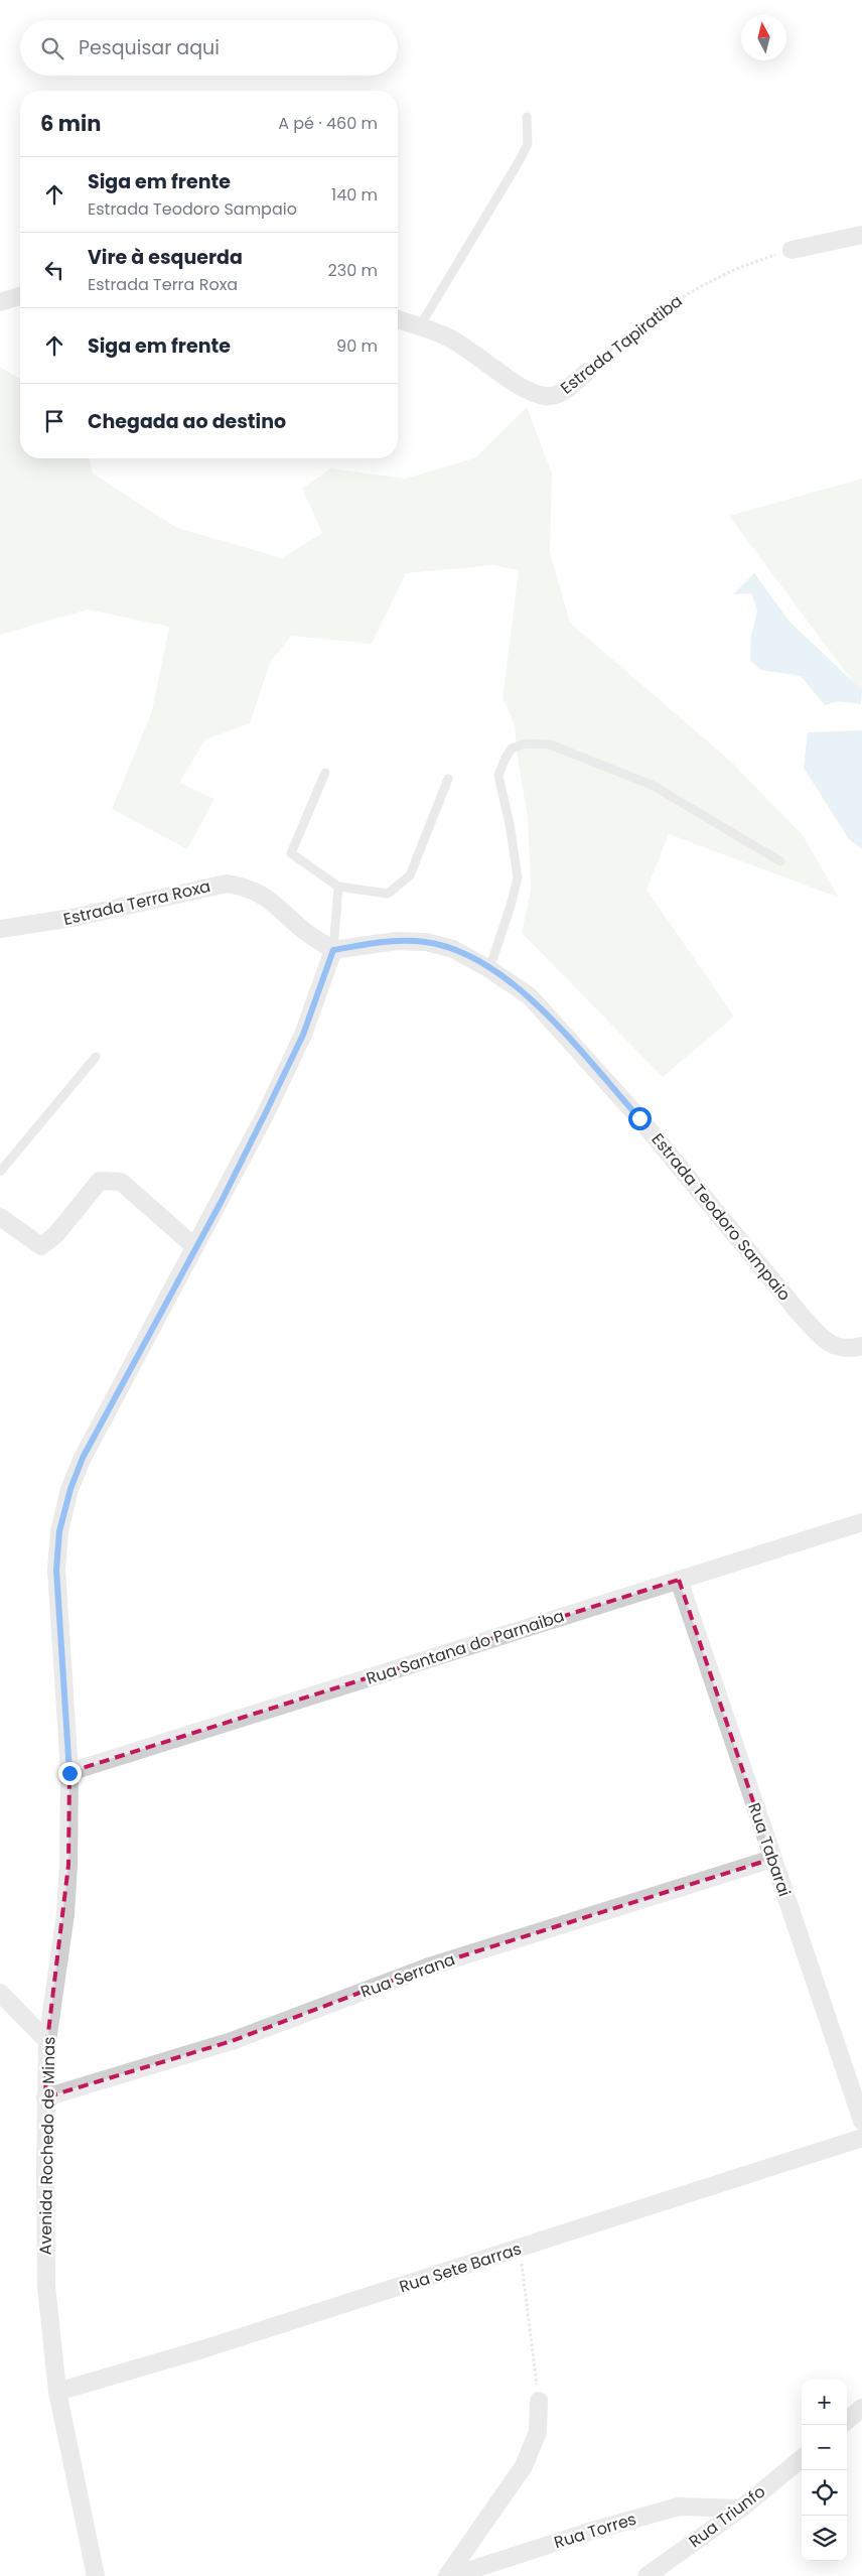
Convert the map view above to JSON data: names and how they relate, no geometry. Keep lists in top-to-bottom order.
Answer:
{
  "streets": {
    "street": [
      "Estrada Tapiratiba",
      "Estrada Terra Roxa",
      "Estrada Teodoro Sampaio",
      "Rua Santana do Parnaiba",
      "Rua Tabarai",
      "Rua Serrana",
      "Avenida Rochedo de Minas",
      "Rua Sete Barras",
      "Rua Triunfo",
      "Rua Torres"
    ]
  },
  "crossings": [
    ["Estrada Terra Roxa", "Estrada Teodoro Sampaio"],
    ["Rua Santana do Parnaiba", "Rua Tabarai"],
    ["Rua Santana do Parnaiba", "Avenida Rochedo de Minas"],
    ["Rua Tabarai", "Rua Serrana"],
    ["Rua Serrana", "Avenida Rochedo de Minas"],
    ["Avenida Rochedo de Minas", "Rua Sete Barras"],
    ["Rua Triunfo", "Rua Torres"]
  ],
  "north": "top",
  "page": {
    "search": "Pesquisar aqui",
    "heading": ["6 min", "A pé · 460 m"],
    "list": [
      ["Siga em frente", "Estrada Teodoro Sampaio", "140 m"],
      ["Vire à esquerda", "Estrada Terra Roxa", "230 m"],
      ["Siga em frente", "90 m"],
      "Chegada ao destino"
    ],
    "map_buttons": ["+", "−"]
  }
}
